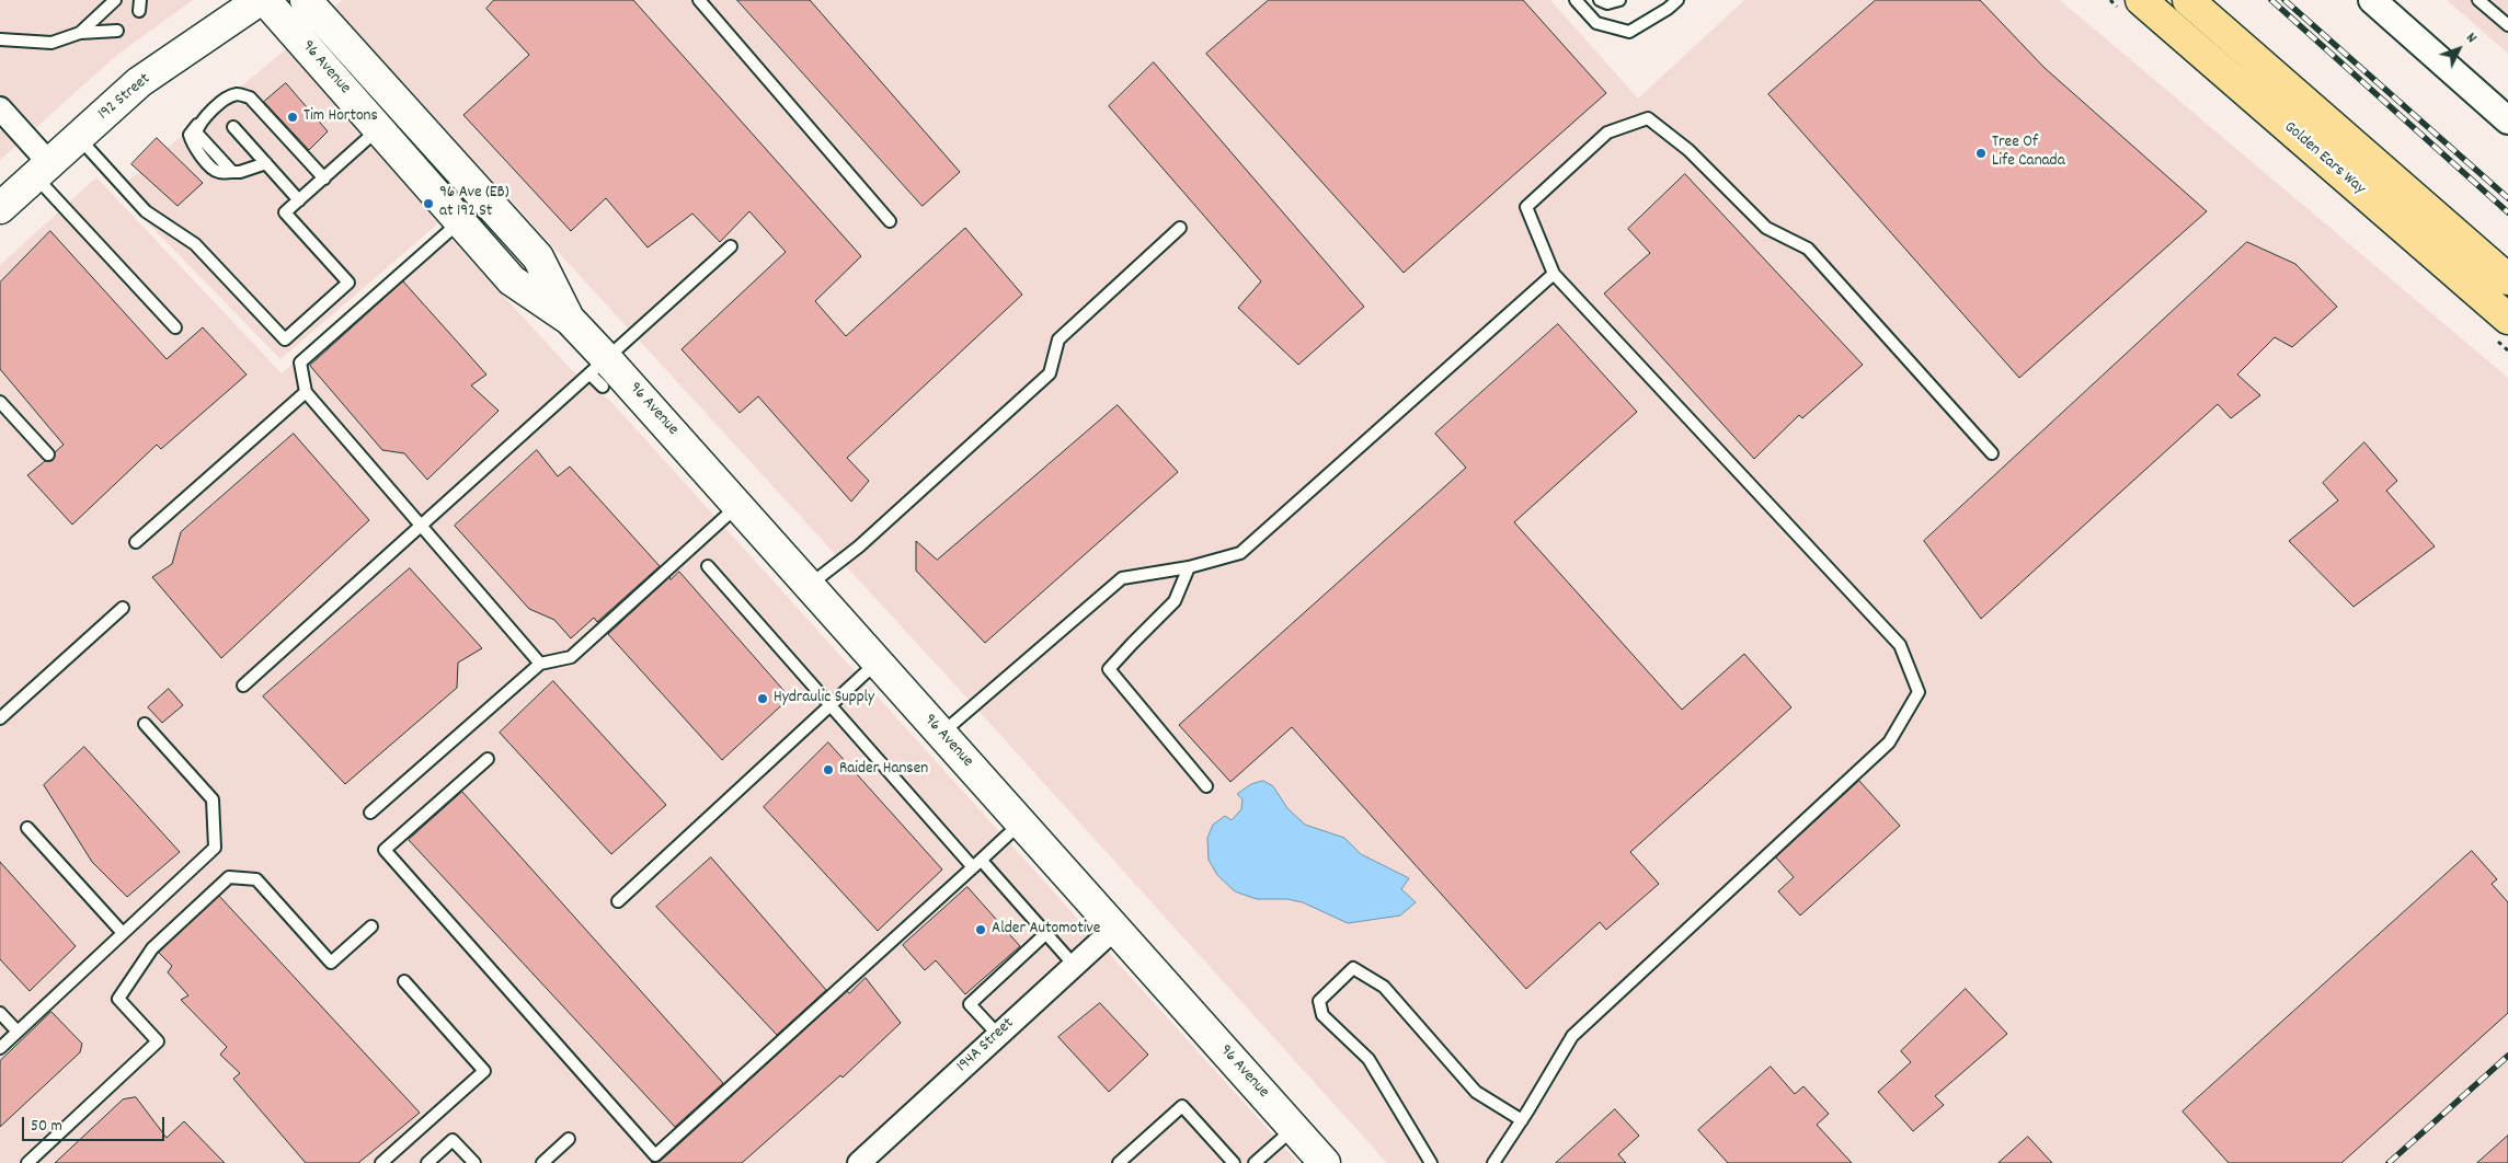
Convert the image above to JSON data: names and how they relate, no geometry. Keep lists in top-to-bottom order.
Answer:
{
  "streets": {
    "highway": ["Golden Ears Way"],
    "main road": ["96 Avenue", "192 Street"],
    "street": ["194A Street"]
  },
  "crossings": [
    ["96 Avenue", "194A Street"]
  ],
  "places": [
    "Tim Hortons",
    "Tree Of Life Canada",
    "96 Ave (EB) at 192 St",
    "Hydraulic Supply",
    "Raider Hansen",
    "Alder Automotive"
  ],
  "scale_bar": "50 m",
  "north": "top right"
}
